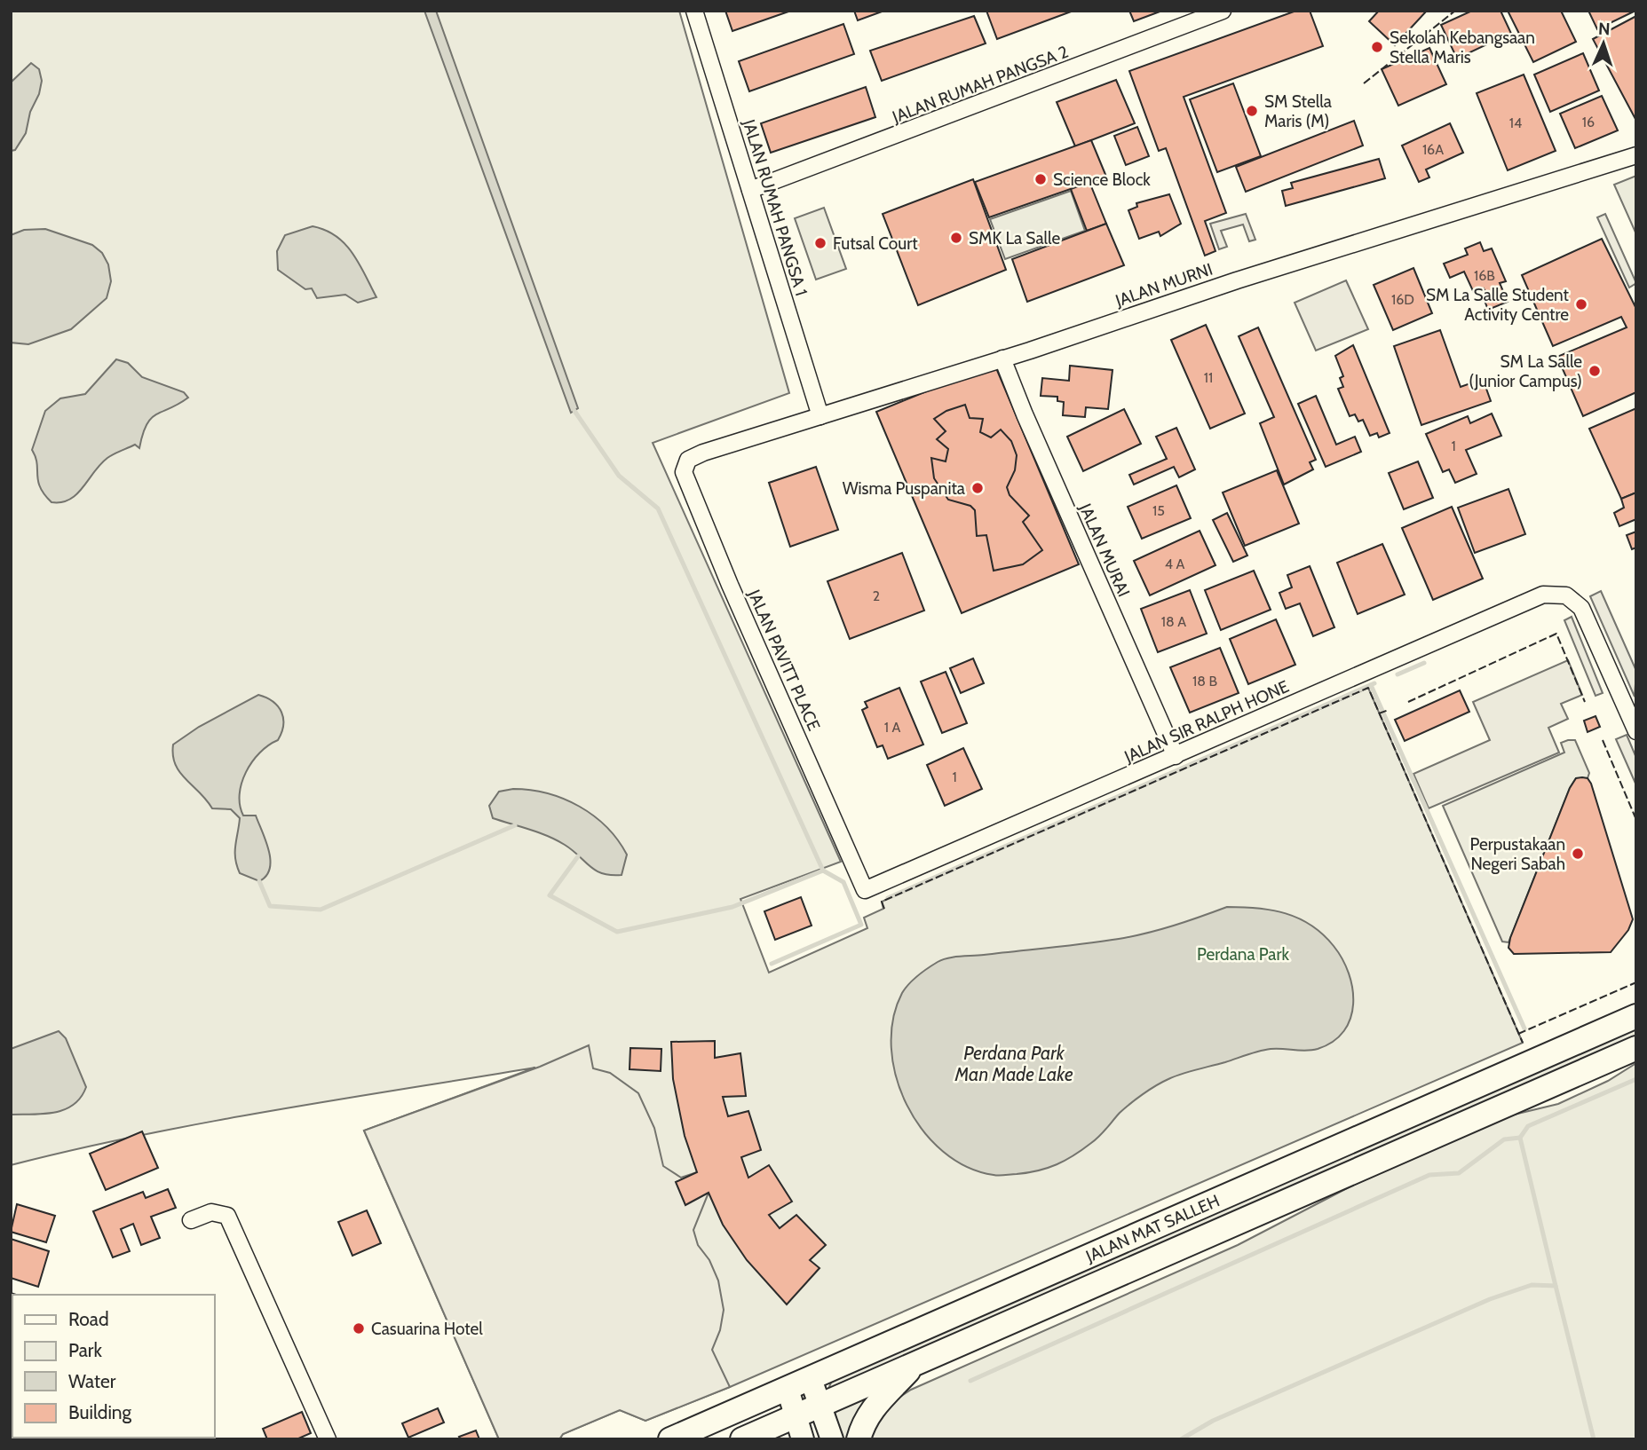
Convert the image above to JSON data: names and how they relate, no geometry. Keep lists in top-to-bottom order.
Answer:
{
  "streets": {
    "main road": ["JALAN MAT SALLEH"],
    "street": [
      "JALAN RUMAH PANGSA 2",
      "JALAN RUMAH PANGSA 1",
      "JALAN MURNI",
      "JALAN MURAI",
      "JALAN PAVITT PLACE",
      "JALAN SIR RALPH HONE"
    ]
  },
  "crossings": [
    ["JALAN RUMAH PANGSA 2", "JALAN RUMAH PANGSA 1"],
    ["JALAN RUMAH PANGSA 1", "JALAN MURNI"],
    ["JALAN MURNI", "JALAN MURAI"],
    ["JALAN MURNI", "JALAN PAVITT PLACE"],
    ["JALAN MURAI", "JALAN SIR RALPH HONE"],
    ["JALAN PAVITT PLACE", "JALAN SIR RALPH HONE"]
  ],
  "water": ["Perdana Park Man Made Lake"],
  "parks": ["Perdana Park"],
  "places": [
    "Sekolah Kebangsaan Stella Maris",
    "SM Stella Maris (M)",
    "Science Block",
    "SMK La Salle",
    "Futsal Court",
    "SM La Salle Student Activity Centre",
    "SM La Salle (Junior Campus)",
    "Wisma Puspanita",
    "Perpustakaan Negeri Sabah",
    "Casuarina Hotel"
  ],
  "house_numbers": [
    "16",
    "14",
    "16A",
    "16B",
    "16D",
    "11",
    "1",
    "15",
    "4 A",
    "2",
    "18 A",
    "18 B",
    "1 A",
    "1"
  ],
  "legend": [
    "Road",
    "Park",
    "Water",
    "Building"
  ],
  "north": "top"
}
